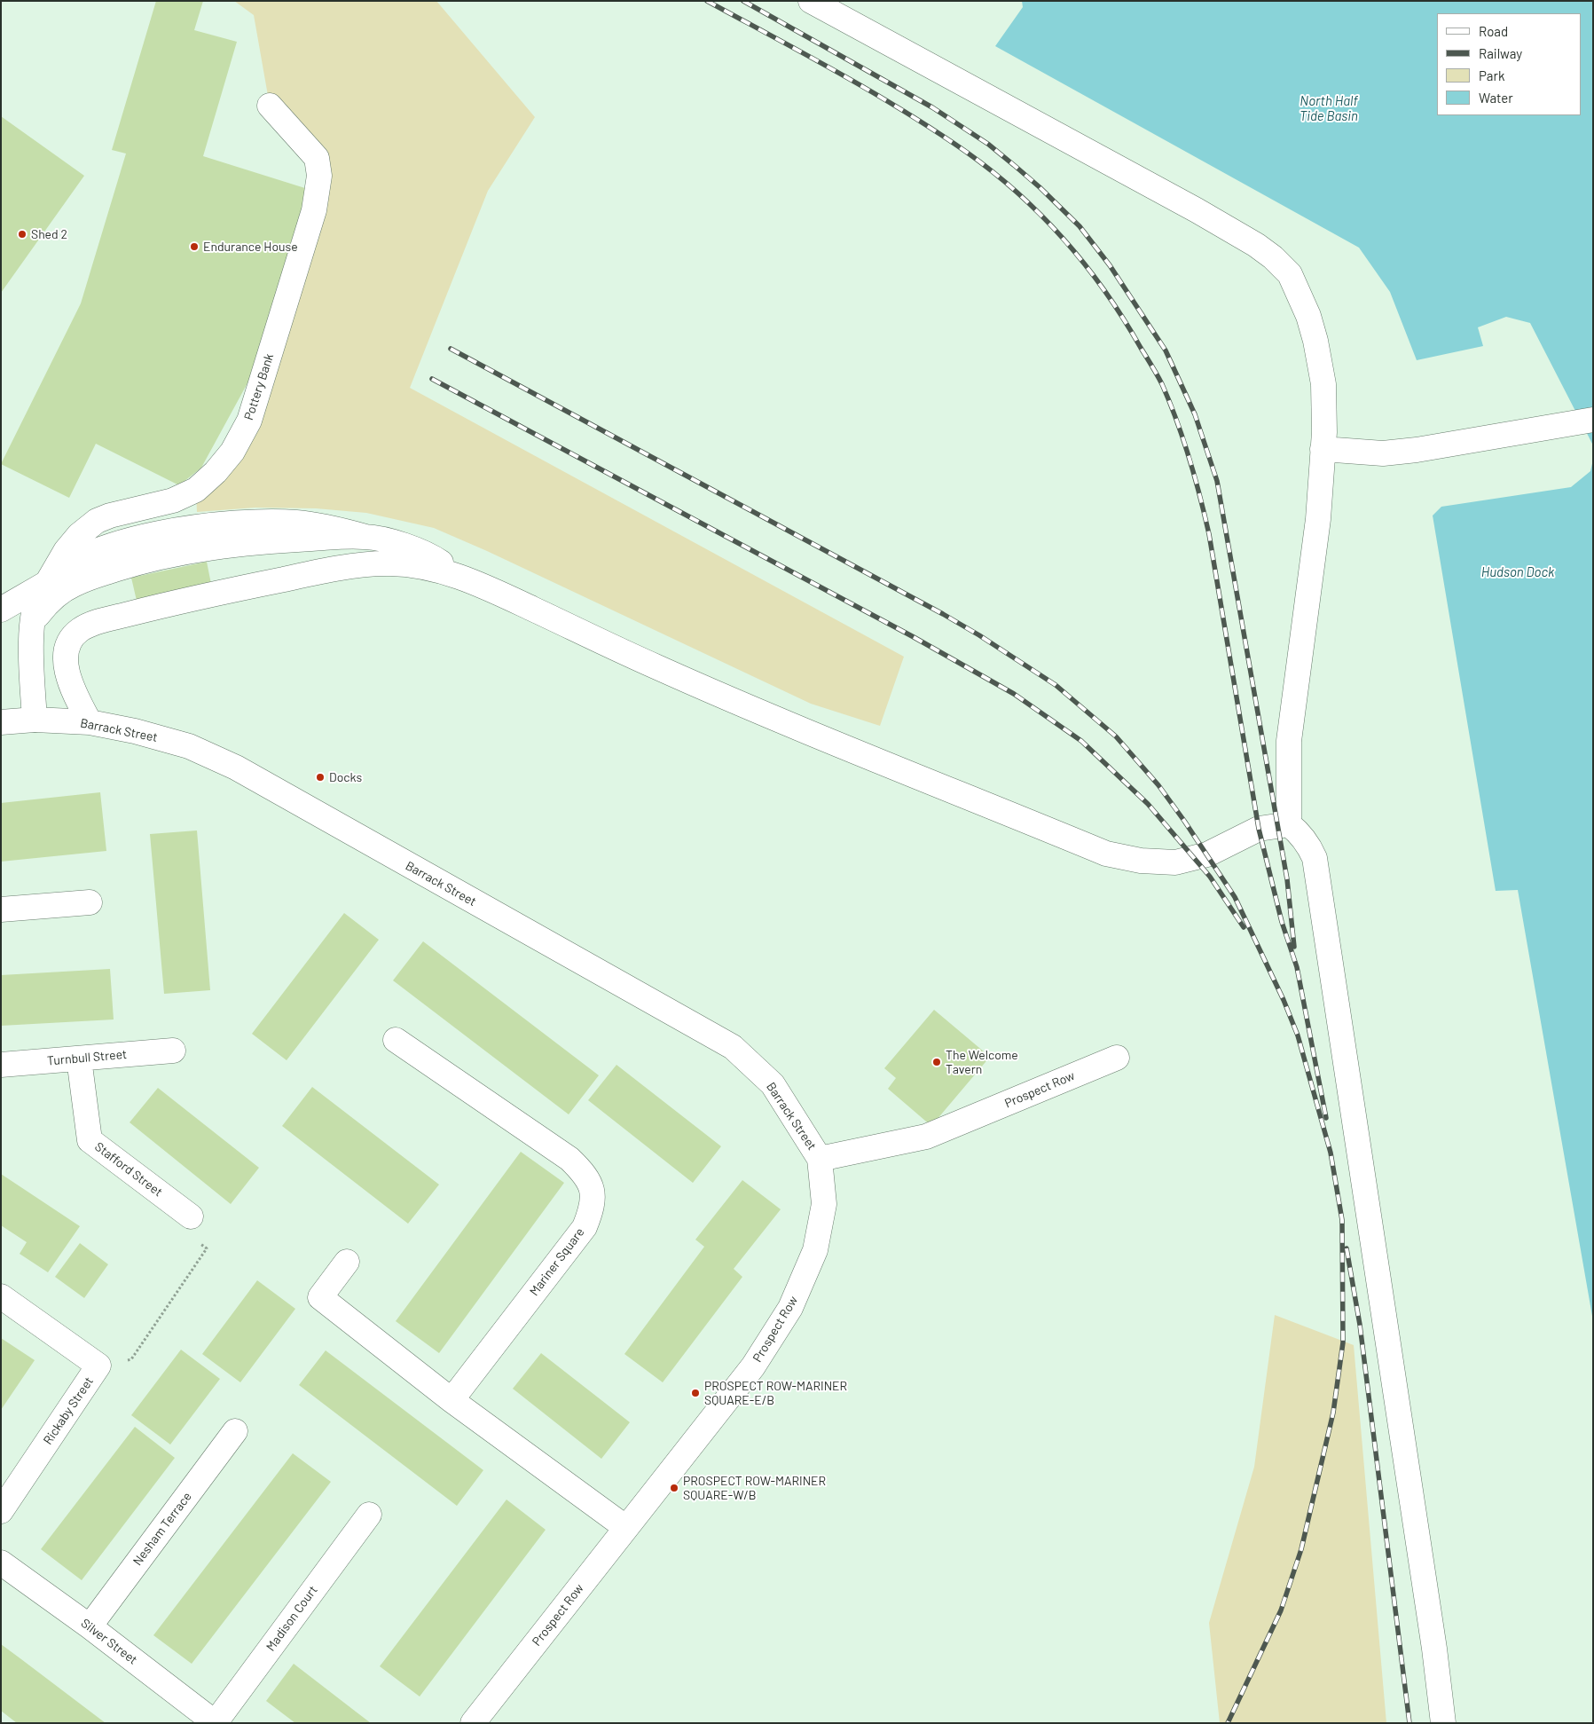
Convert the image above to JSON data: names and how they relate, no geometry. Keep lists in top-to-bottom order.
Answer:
{
  "streets": {
    "street": [
      "Pottery Bank",
      "Barrack Street",
      "Turnbull Street",
      "Prospect Row",
      "Stafford Street",
      "Mariner Square",
      "Rickaby Street",
      "Nesham Terrace",
      "Madison Court",
      "Silver Street"
    ]
  },
  "crossings": [
    ["Pottery Bank", "Barrack Street"],
    ["Barrack Street", "Prospect Row"],
    ["Turnbull Street", "Stafford Street"],
    ["Nesham Terrace", "Silver Street"],
    ["Madison Court", "Silver Street"]
  ],
  "water": ["North Half Tide Basin", "Hudson Dock"],
  "places": [
    "Shed 2",
    "Endurance House",
    "Docks",
    "The Welcome Tavern",
    "PROSPECT ROW-MARINER SQUARE-E/B",
    "PROSPECT ROW-MARINER SQUARE-W/B"
  ],
  "legend": [
    "Road",
    "Railway",
    "Park",
    "Water"
  ]
}
